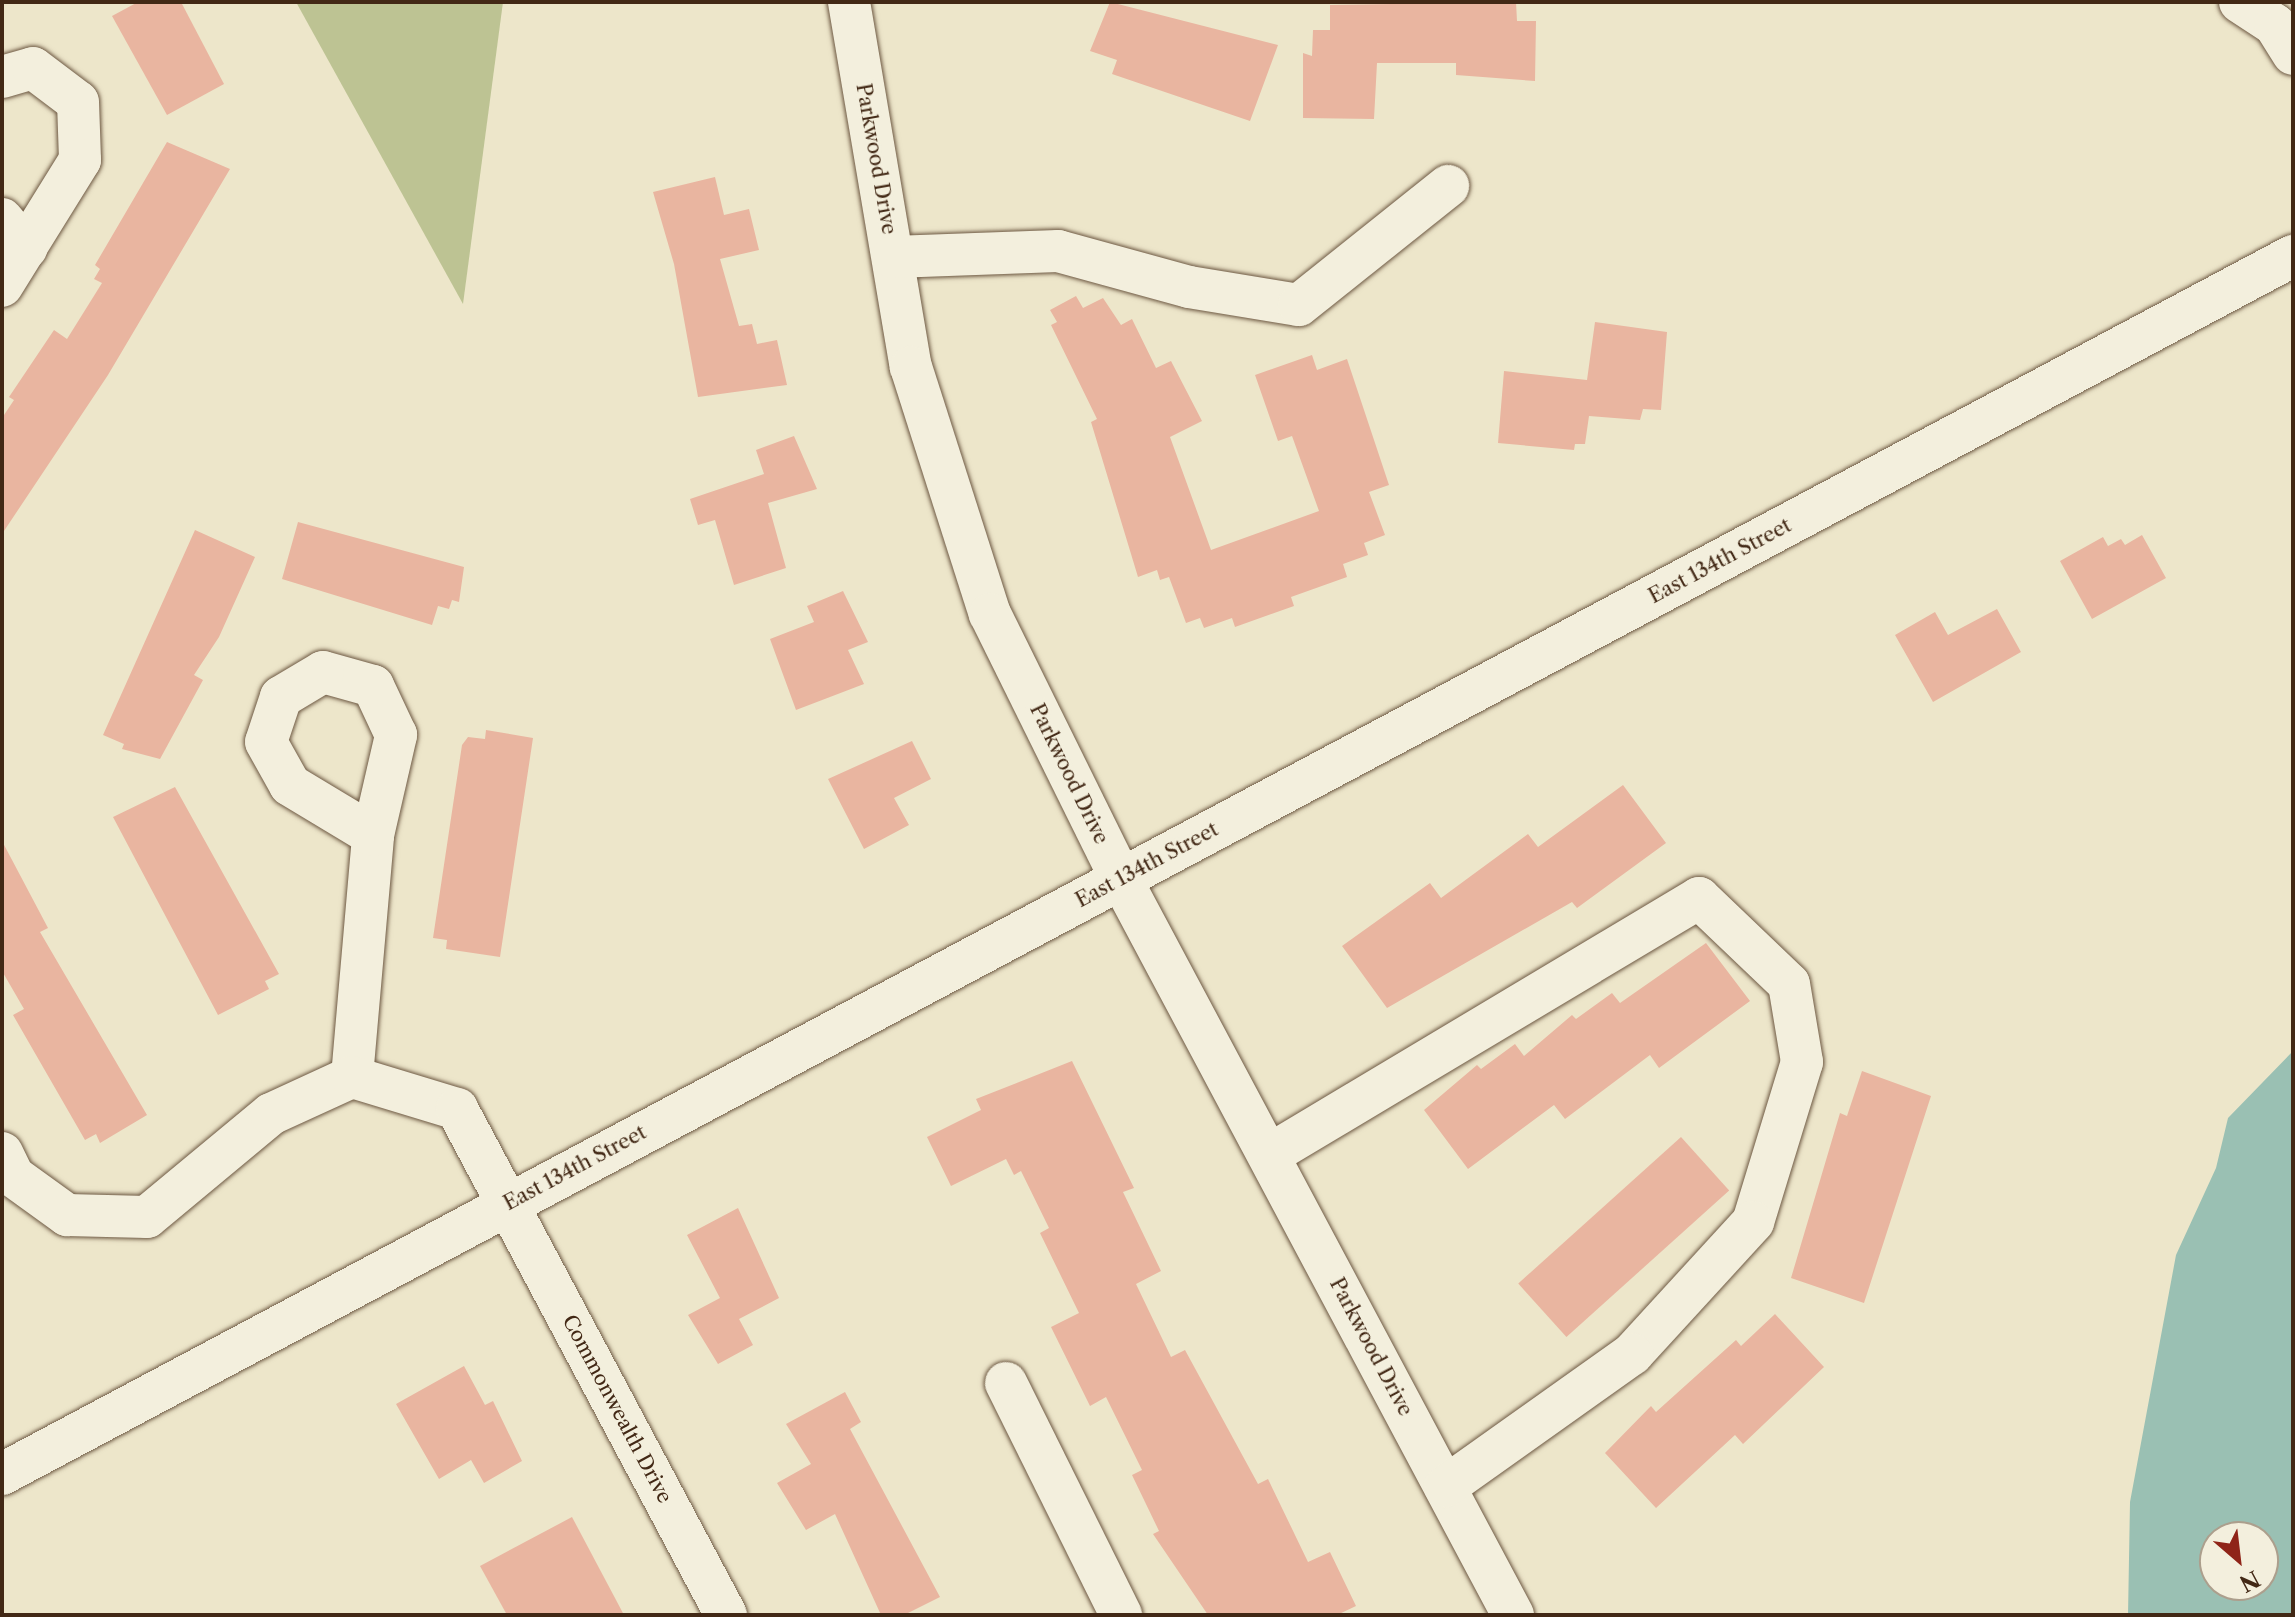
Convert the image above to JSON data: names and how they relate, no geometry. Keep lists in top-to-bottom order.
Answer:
{
  "streets": {
    "street": ["Parkwood Drive", "East 134th Street", "Commonwealth Drive"]
  },
  "crossings": [
    ["Parkwood Drive", "East 134th Street"],
    ["East 134th Street", "Commonwealth Drive"]
  ],
  "north": "bottom right"
}
